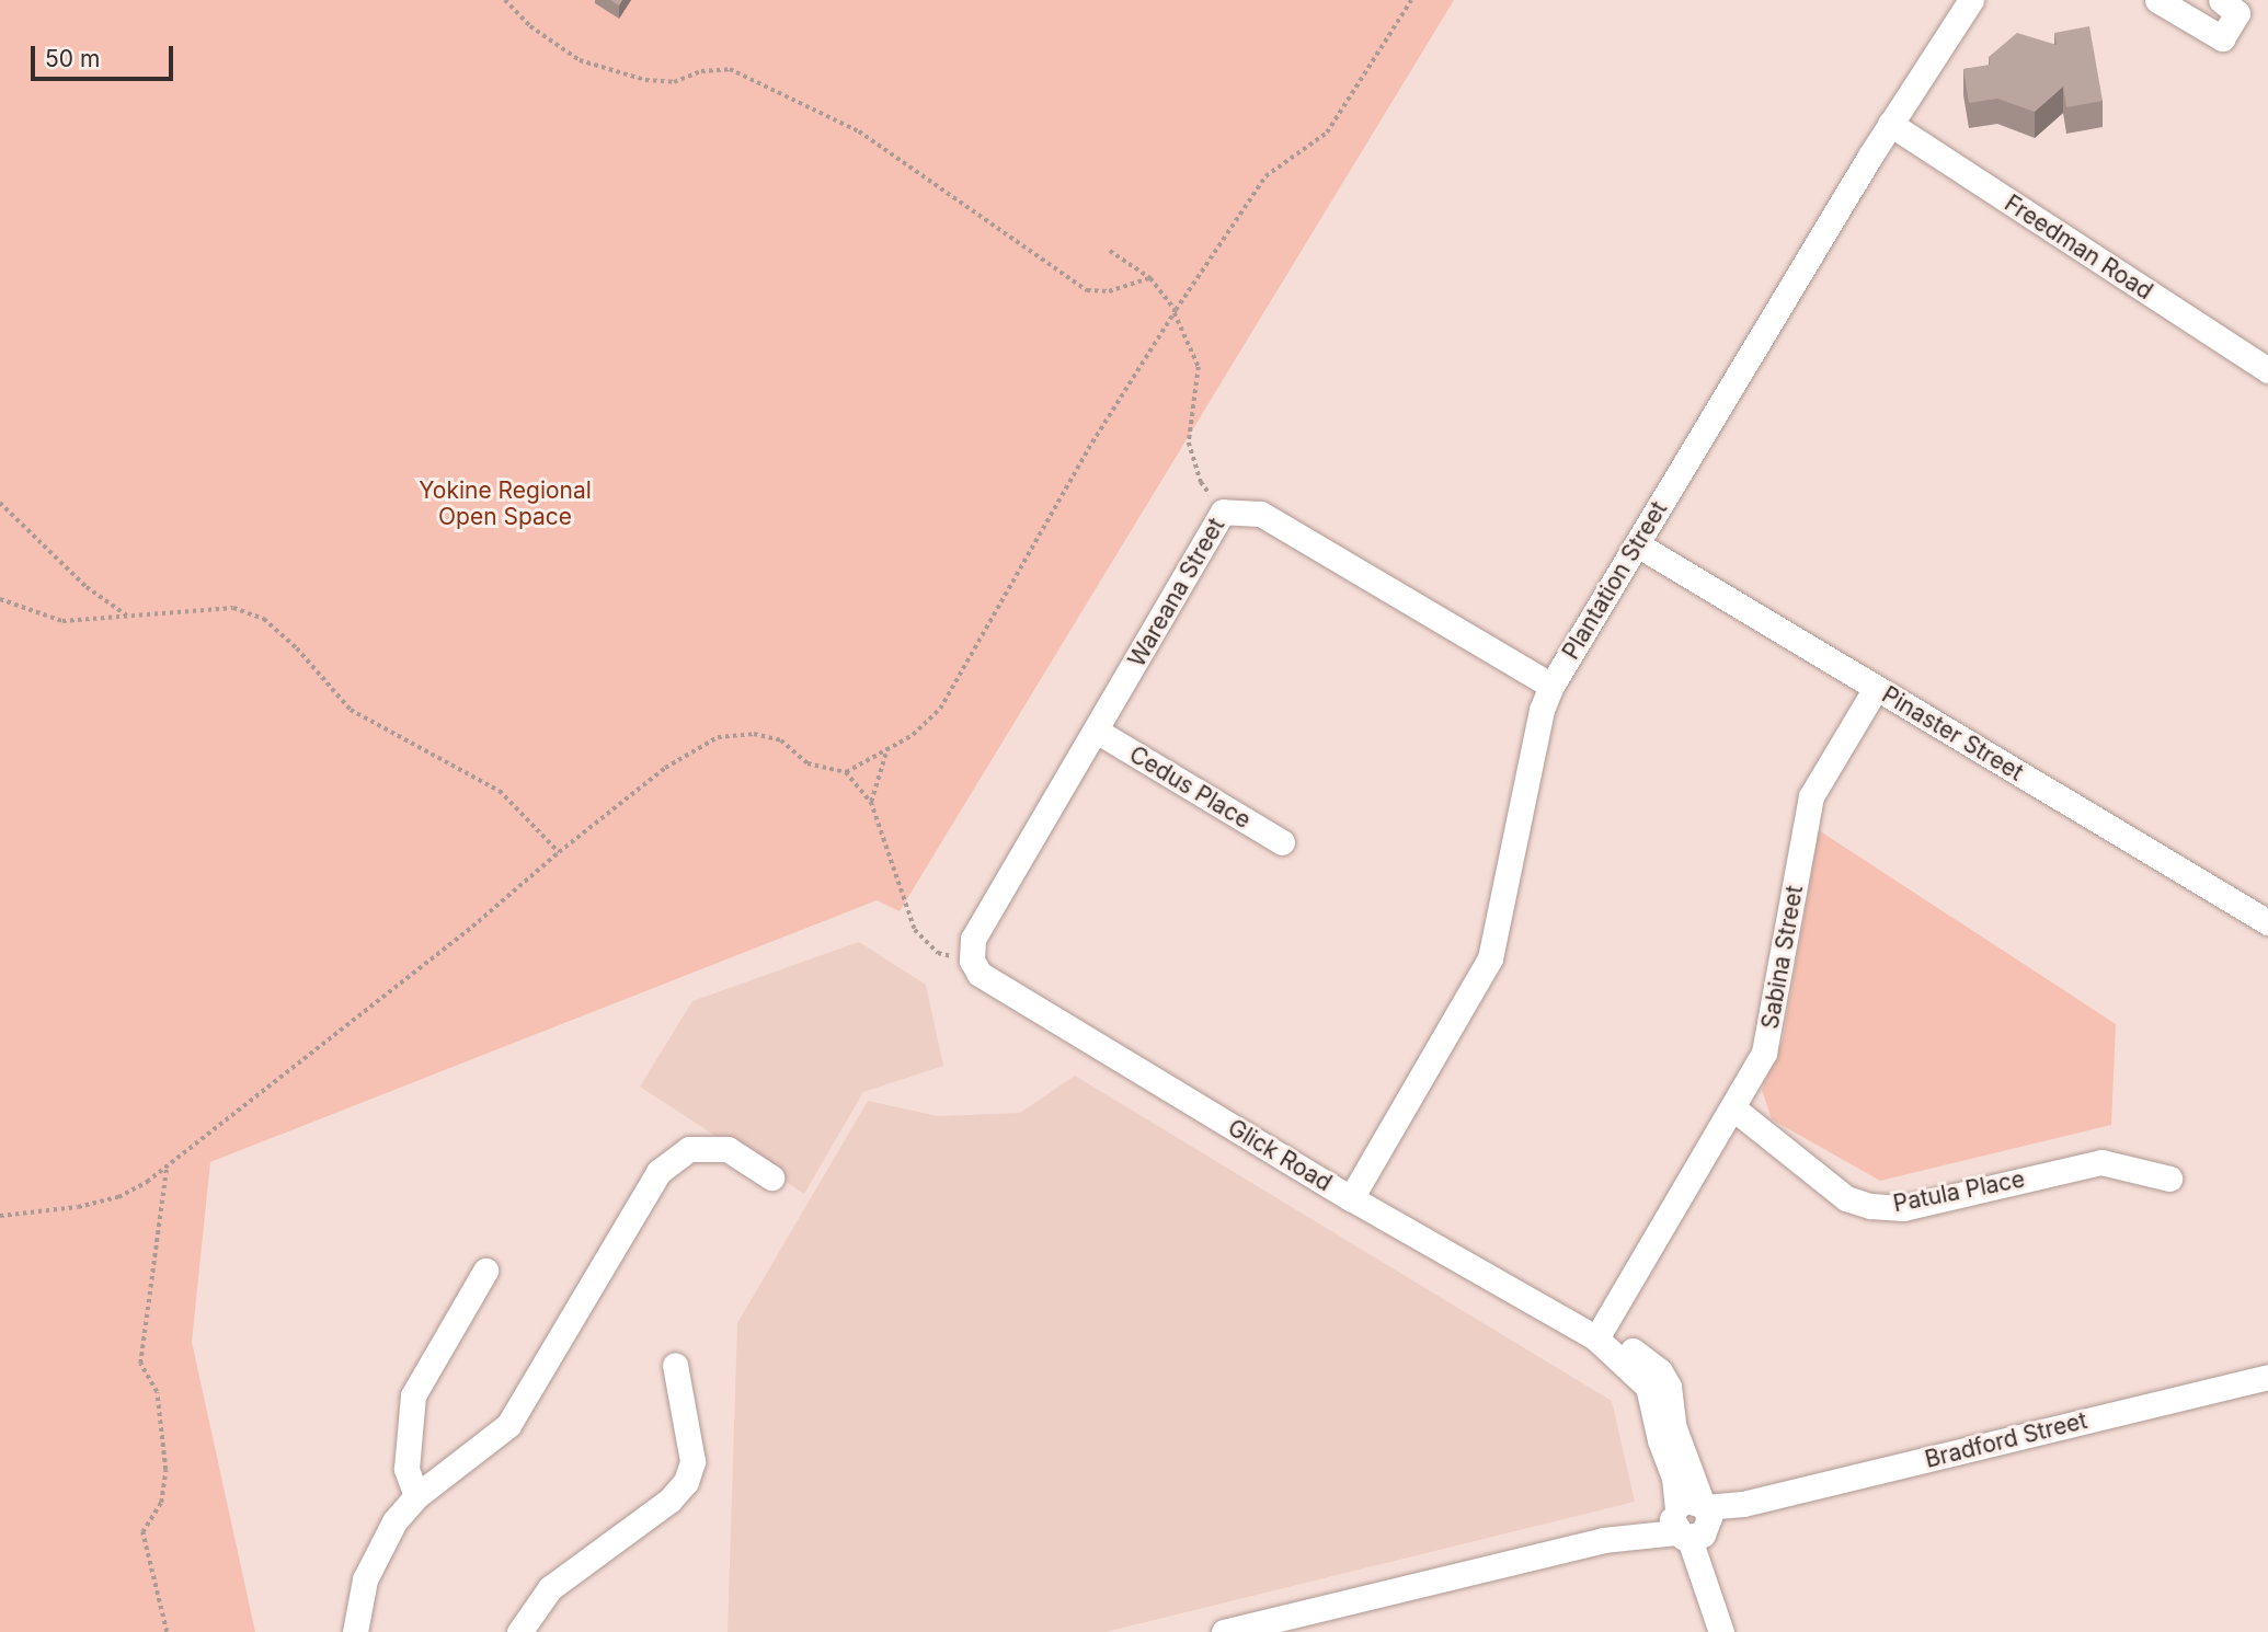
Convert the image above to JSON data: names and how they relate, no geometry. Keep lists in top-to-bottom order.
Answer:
{
  "streets": {
    "street": [
      "Freedman Road",
      "Plantation Street",
      "Wareana Street",
      "Pinaster Street",
      "Cedus Place",
      "Sabina Street",
      "Glick Road",
      "Patula Place",
      "Bradford Street"
    ]
  },
  "crossings": [
    ["Freedman Road", "Plantation Street"],
    ["Plantation Street", "Wareana Street"],
    ["Plantation Street", "Pinaster Street"],
    ["Plantation Street", "Glick Road"],
    ["Wareana Street", "Cedus Place"],
    ["Wareana Street", "Glick Road"],
    ["Pinaster Street", "Sabina Street"],
    ["Sabina Street", "Glick Road"],
    ["Sabina Street", "Patula Place"],
    ["Glick Road", "Bradford Street"]
  ],
  "parks": ["Yokine Regional Open Space"],
  "scale_bar": "50 m"
}
